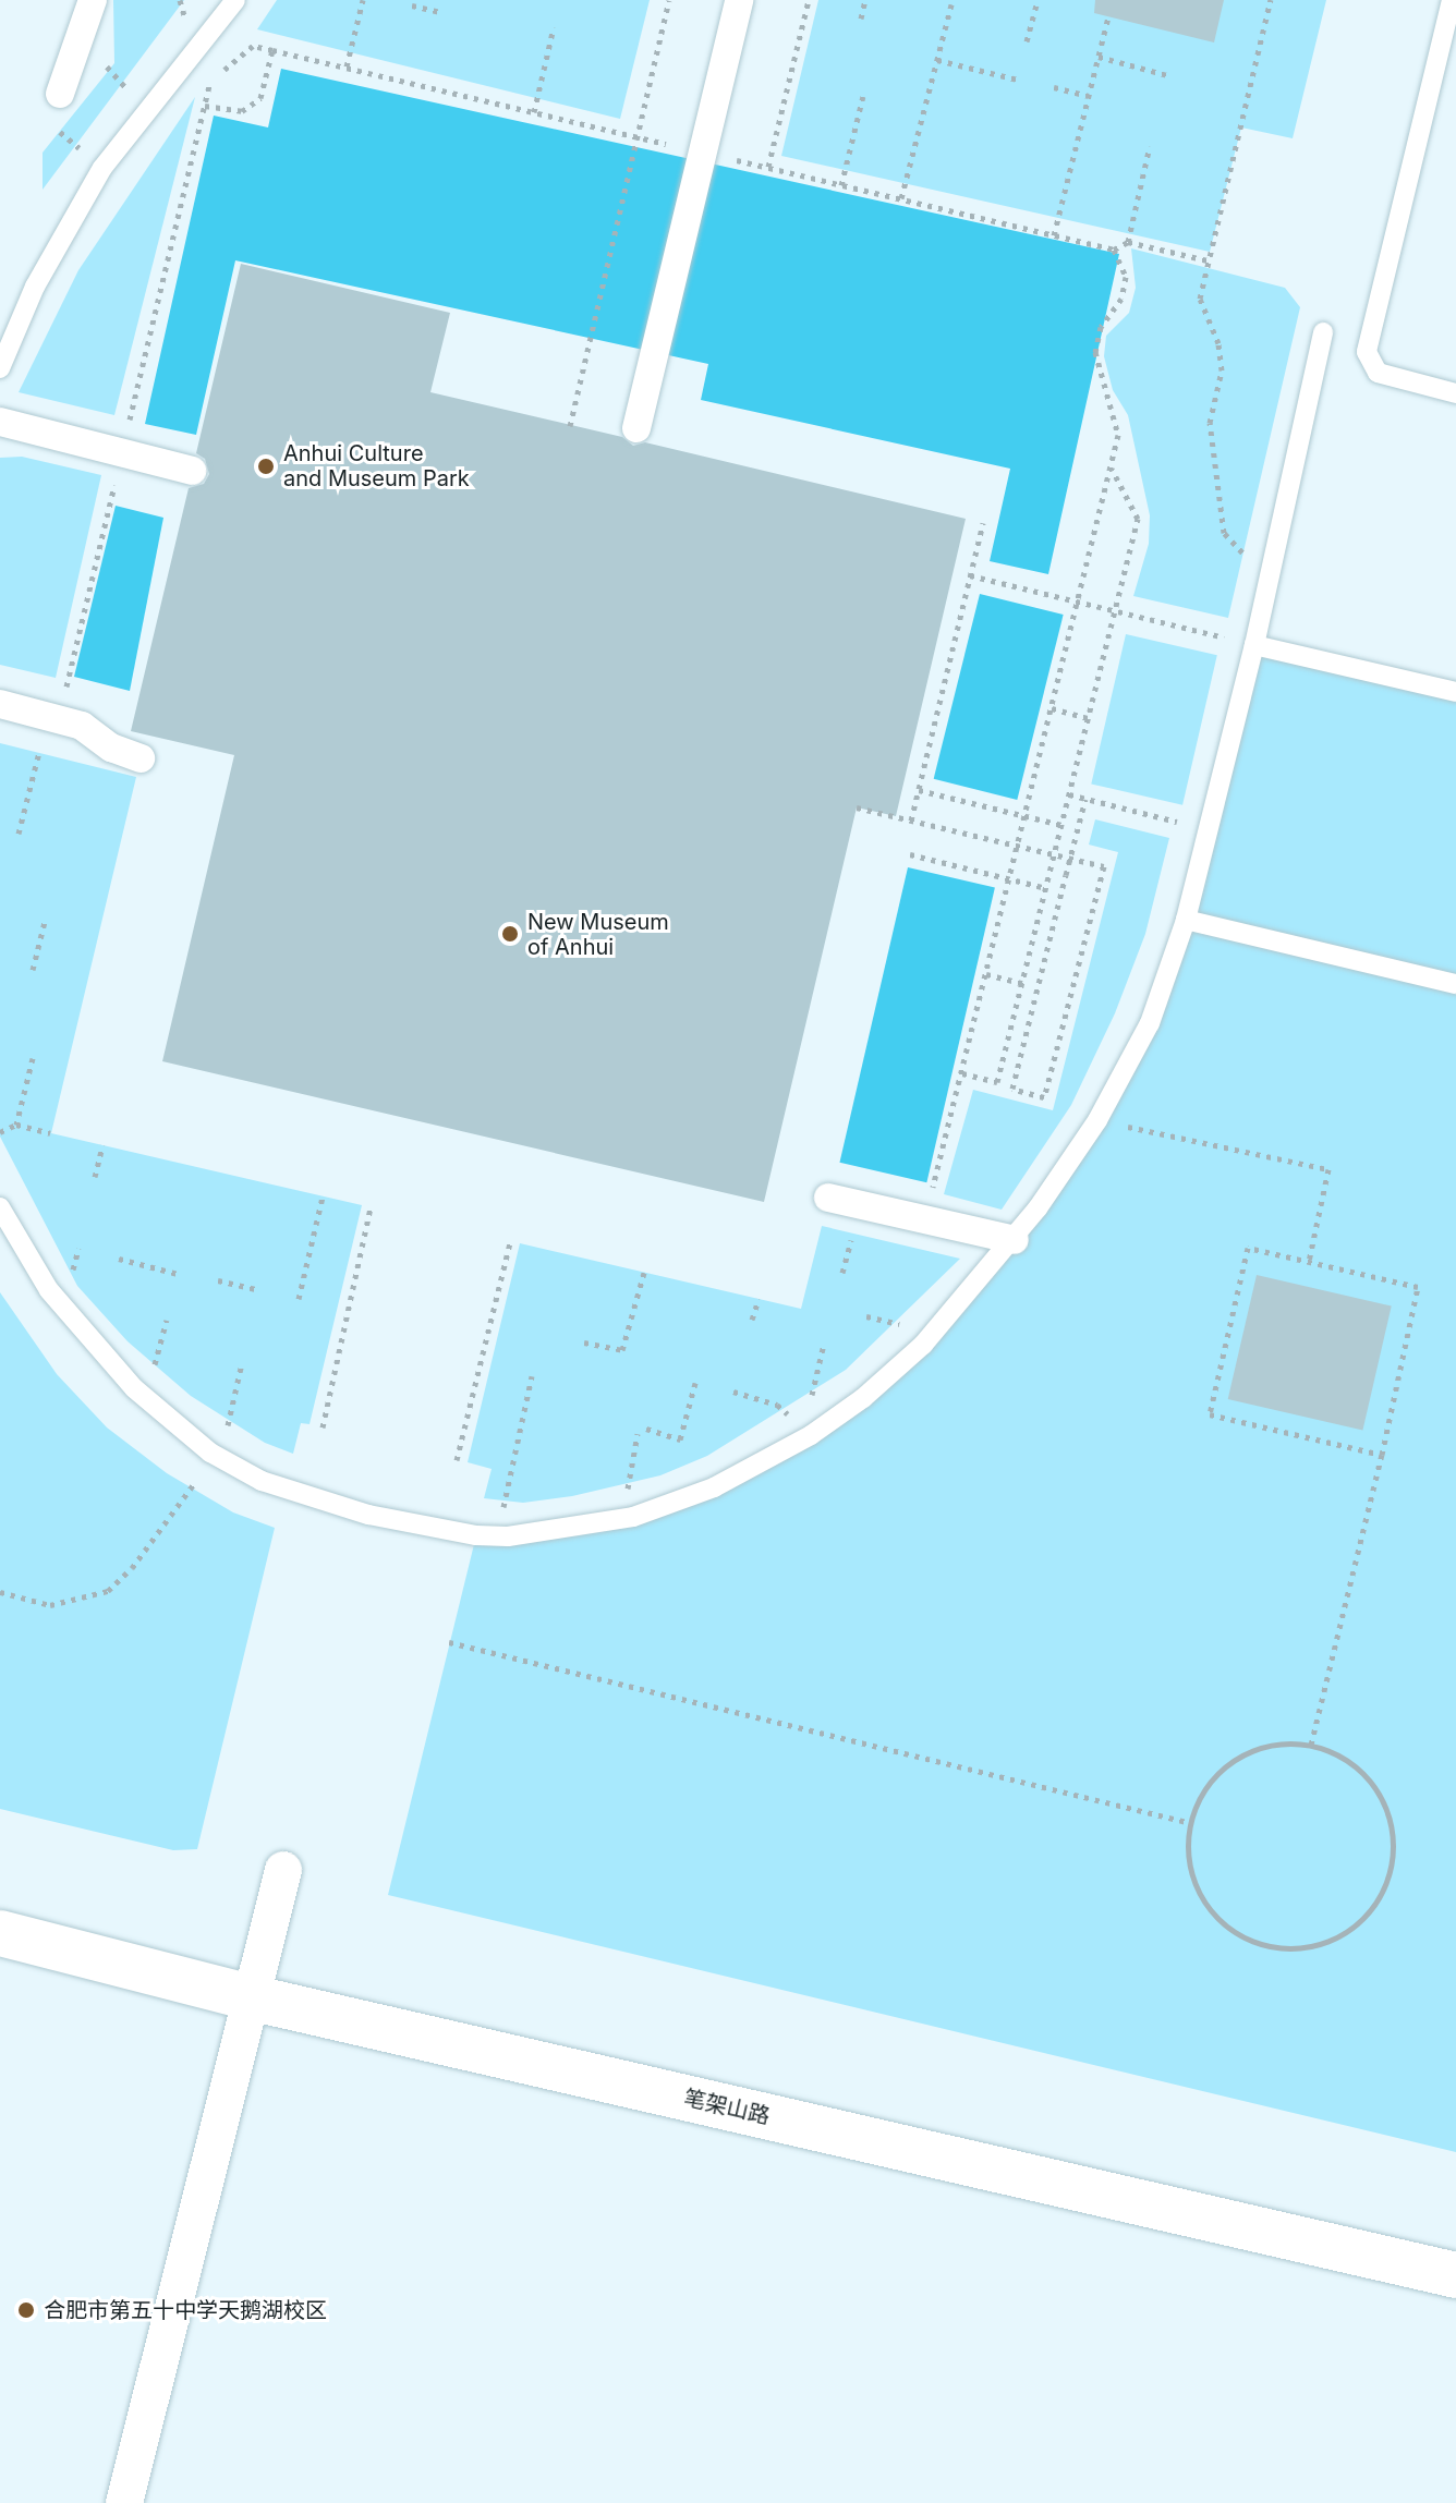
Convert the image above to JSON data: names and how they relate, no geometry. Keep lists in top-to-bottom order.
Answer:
{
  "streets": {
    "street": ["笔架山路"]
  },
  "places": ["Anhui Culture and Museum Park", "New Museum of Anhui", "合肥市第五十中学天鹅湖校区"]
}
